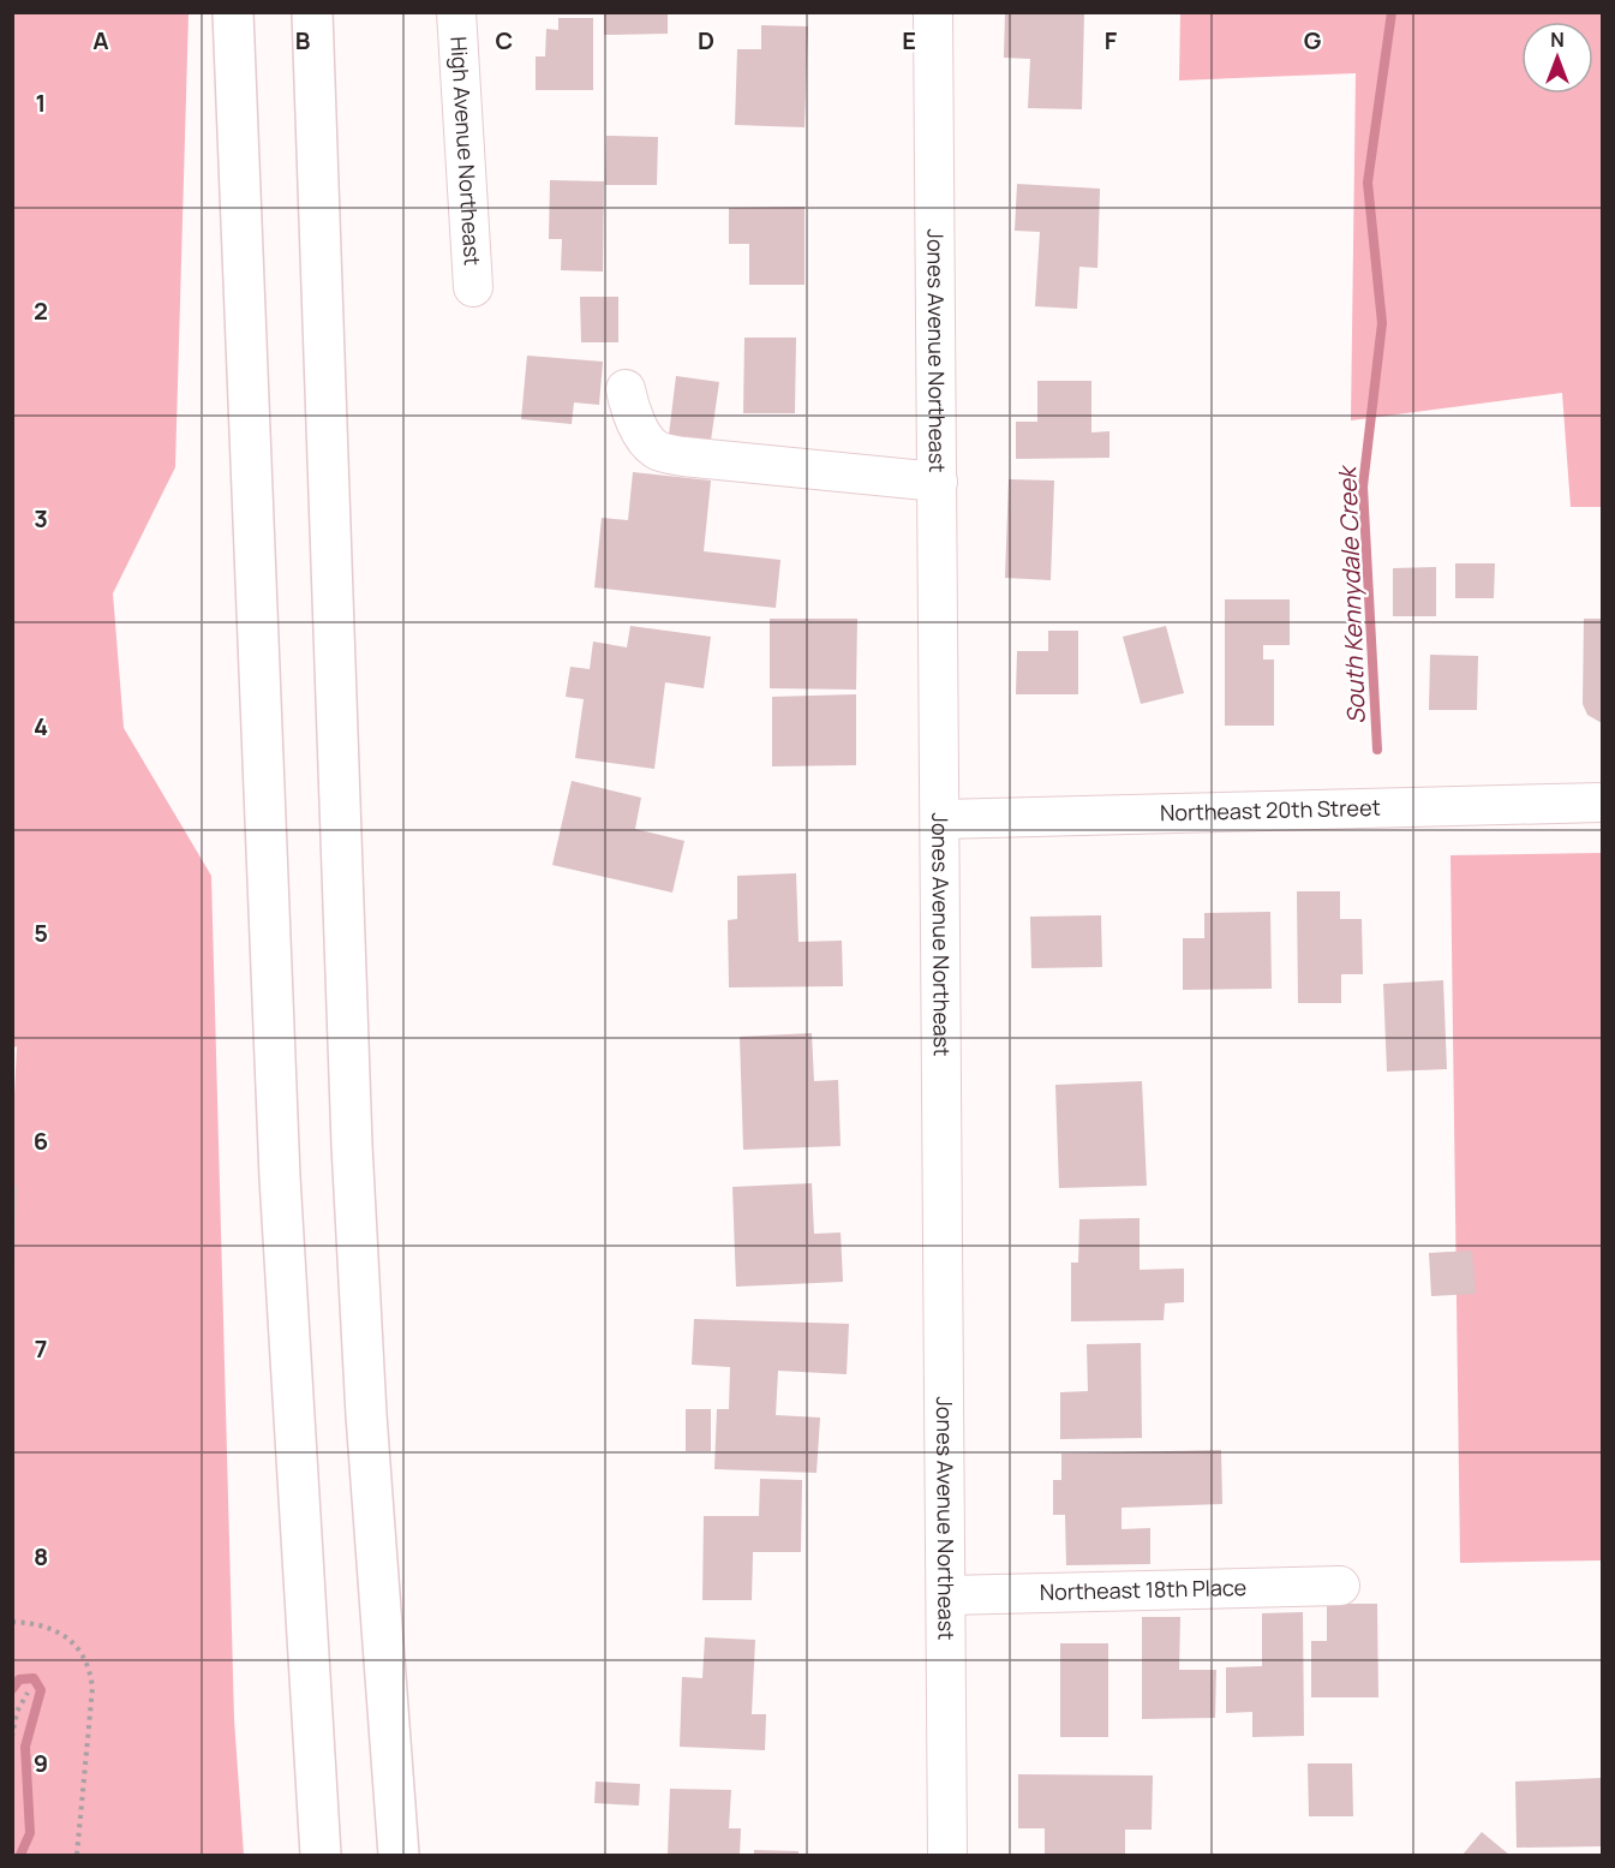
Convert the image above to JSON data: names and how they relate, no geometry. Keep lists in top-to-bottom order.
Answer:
{
  "streets": {
    "street": [
      "High Avenue Northeast",
      "Jones Avenue Northeast",
      "Northeast 20th Street",
      "Northeast 18th Place"
    ]
  },
  "crossings": [
    ["Jones Avenue Northeast", "Northeast 20th Street"],
    ["Jones Avenue Northeast", "Northeast 18th Place"]
  ],
  "water": ["South Kennydale Creek"],
  "north": "top",
  "grid": {
    "columns": [
      "A",
      "B",
      "C",
      "D",
      "E",
      "F",
      "G"
    ],
    "rows": [
      "1",
      "2",
      "3",
      "4",
      "5",
      "6",
      "7",
      "8",
      "9"
    ]
  }
}
